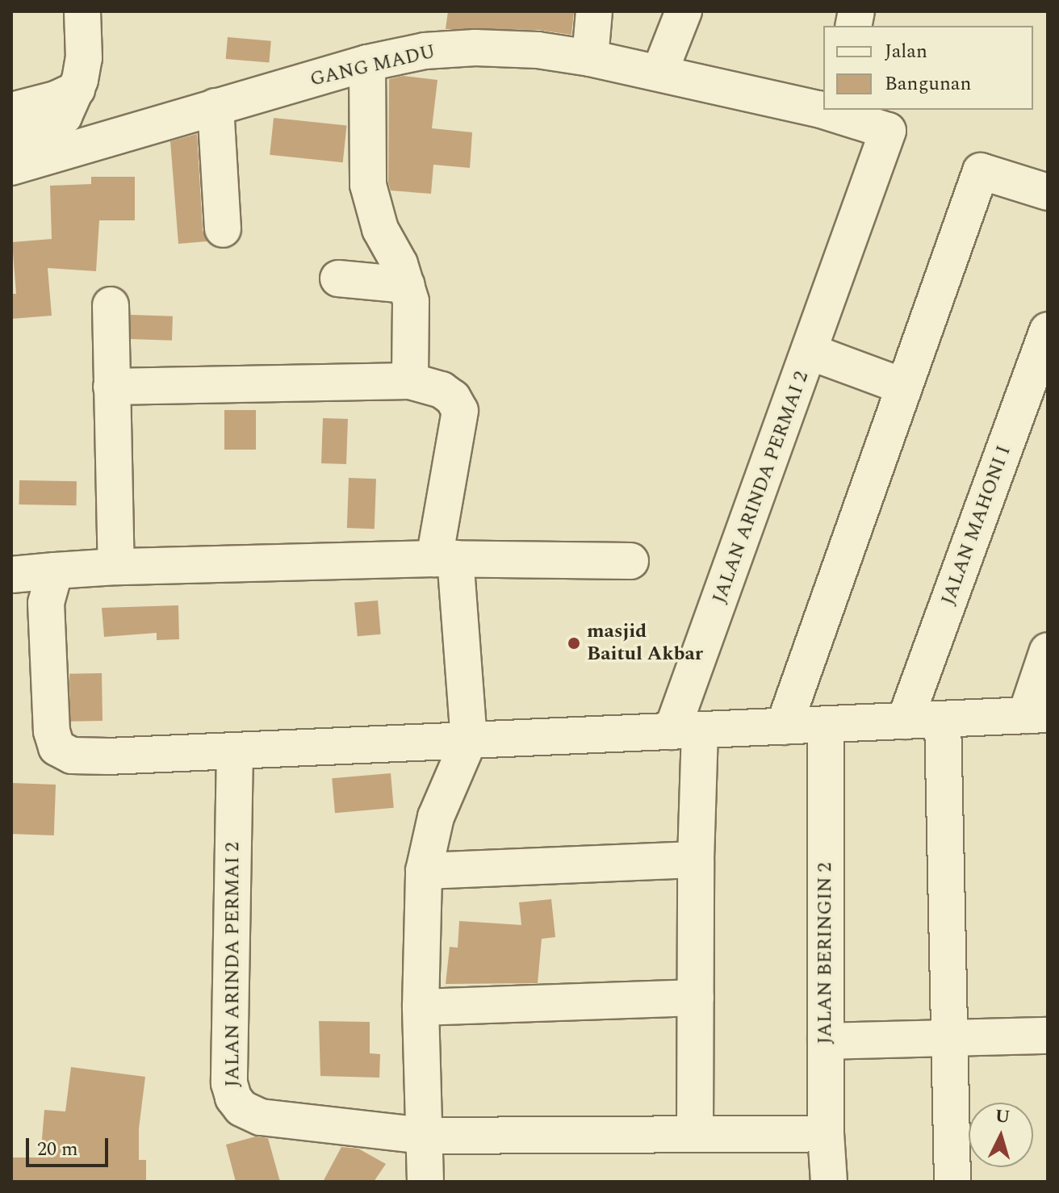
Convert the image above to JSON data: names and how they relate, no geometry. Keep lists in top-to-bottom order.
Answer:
{
  "streets": {
    "street": [
      "GANG MADU",
      "JALAN ARINDA PERMAI 2",
      "JALAN MAHONI I",
      "JALAN BERINGIN 2"
    ]
  },
  "crossings": [
    ["GANG MADU", "JALAN ARINDA PERMAI 2"],
    ["JALAN ARINDA PERMAI 2", "JALAN BERINGIN 2"]
  ],
  "places": ["masjid Baitul Akbar"],
  "legend": ["Jalan", "Bangunan"],
  "scale_bar": "20 m",
  "north": "top"
}
